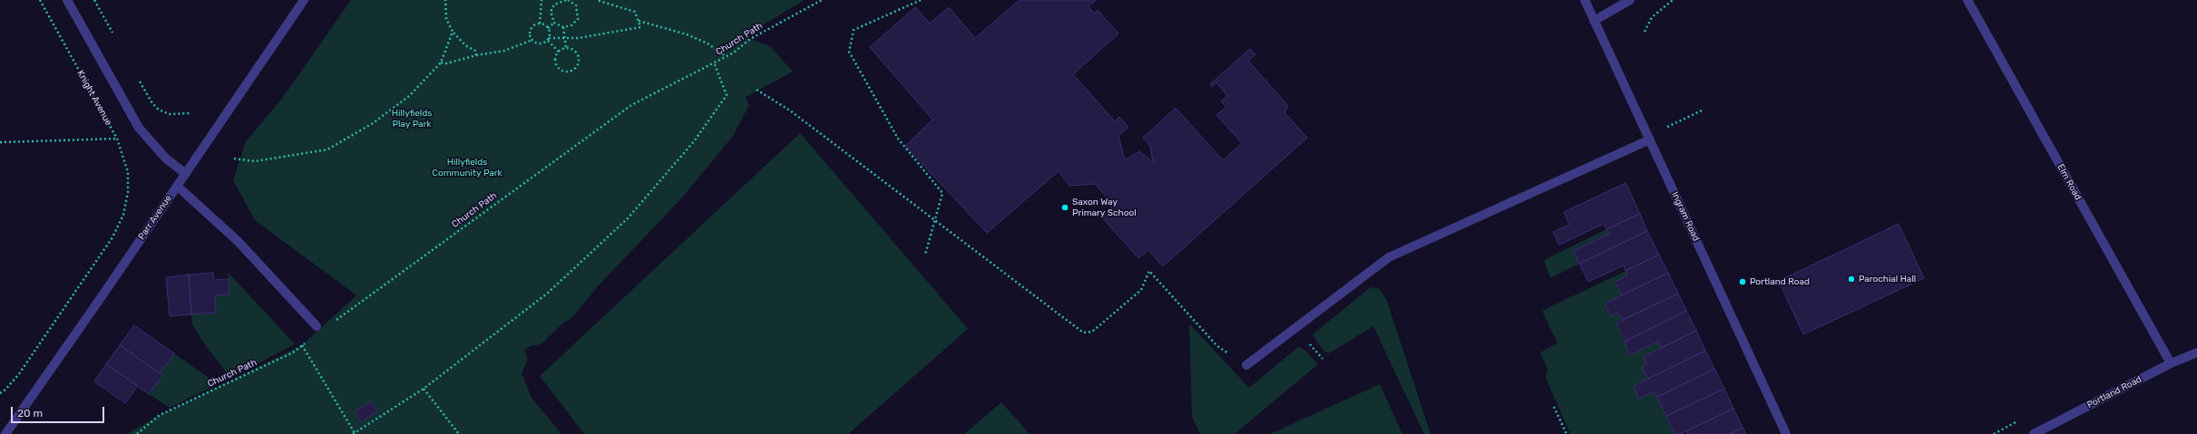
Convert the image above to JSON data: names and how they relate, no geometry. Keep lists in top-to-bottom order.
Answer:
{
  "streets": {
    "street": [
      "Elm Road",
      "Ingram Road",
      "Parr Avenue",
      "Portland Road"
    ],
    "path": ["Church Path", "Knight Avenue"]
  },
  "crossings": [
    ["Elm Road", "Portland Road"]
  ],
  "parks": ["Hillyfields Play Park", "Hillyfields Community Park"],
  "places": ["Saxon Way Primary School", "Parochial Hall", "Portland Road"],
  "scale_bar": "20 m"
}
